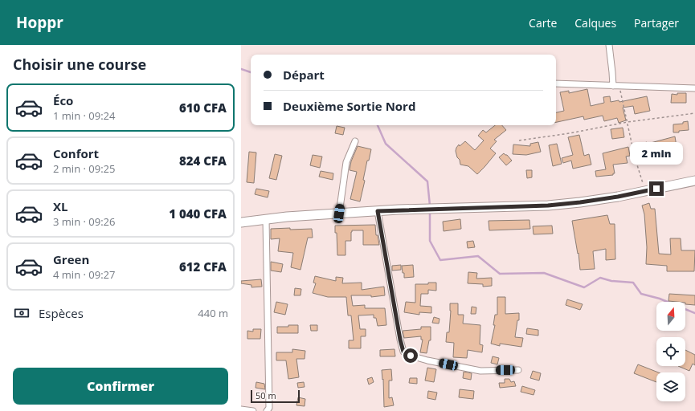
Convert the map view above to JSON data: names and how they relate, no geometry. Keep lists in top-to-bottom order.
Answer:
{
  "scale_bar": "50 m",
  "north": "top",
  "page": {
    "header": "Hoppr",
    "nav": ["Carte", "Calques", "Partager"],
    "heading": "Choisir une course",
    "banner": ["Départ", "Deuxième Sortie Nord"],
    "list": [
      {
        "name": "Éco",
        "note": "1 min · 09:24",
        "value": "610 CFA"
      },
      {
        "name": "Confort",
        "note": "2 min · 09:25",
        "value": "824 CFA"
      },
      {
        "name": "XL",
        "note": "3 min · 09:26",
        "value": "1 040 CFA"
      },
      {
        "name": "Green",
        "note": "4 min · 09:27",
        "value": "612 CFA"
      }
    ],
    "bubble": "2 min",
    "pay": ["Espèces", "440 m"],
    "buttons": "Confirmer",
    "scale": "50 m"
  }
}
